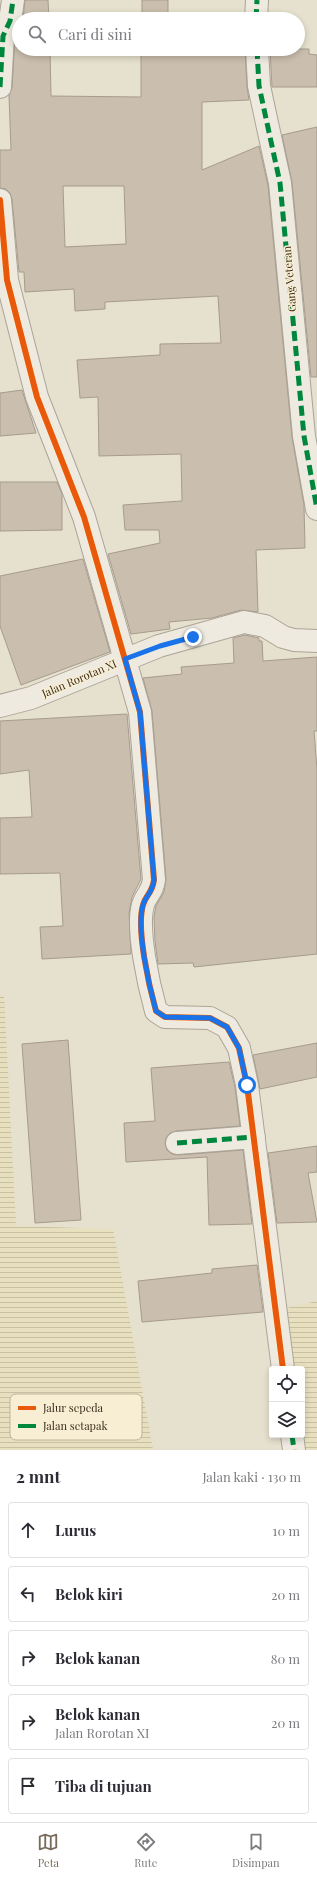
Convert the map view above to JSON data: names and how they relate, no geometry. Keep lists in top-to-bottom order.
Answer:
{
  "streets": {
    "street": ["Gang Veteran", "Jalan Rorotan XI"]
  },
  "legend": ["Jalur sepeda", "Jalan setapak"],
  "page": {
    "search": "Cari di sini",
    "heading": ["2 mnt", "Jalan kaki · 130 m"],
    "list": [
      ["Lurus", "10 m"],
      ["Belok kiri", "20 m"],
      ["Belok kanan", "80 m"],
      ["Belok kanan", "Jalan Rorotan XI", "20 m"],
      "Tiba di tujuan"
    ],
    "nav": ["Peta", "Rute", "Disimpan"]
  }
}
